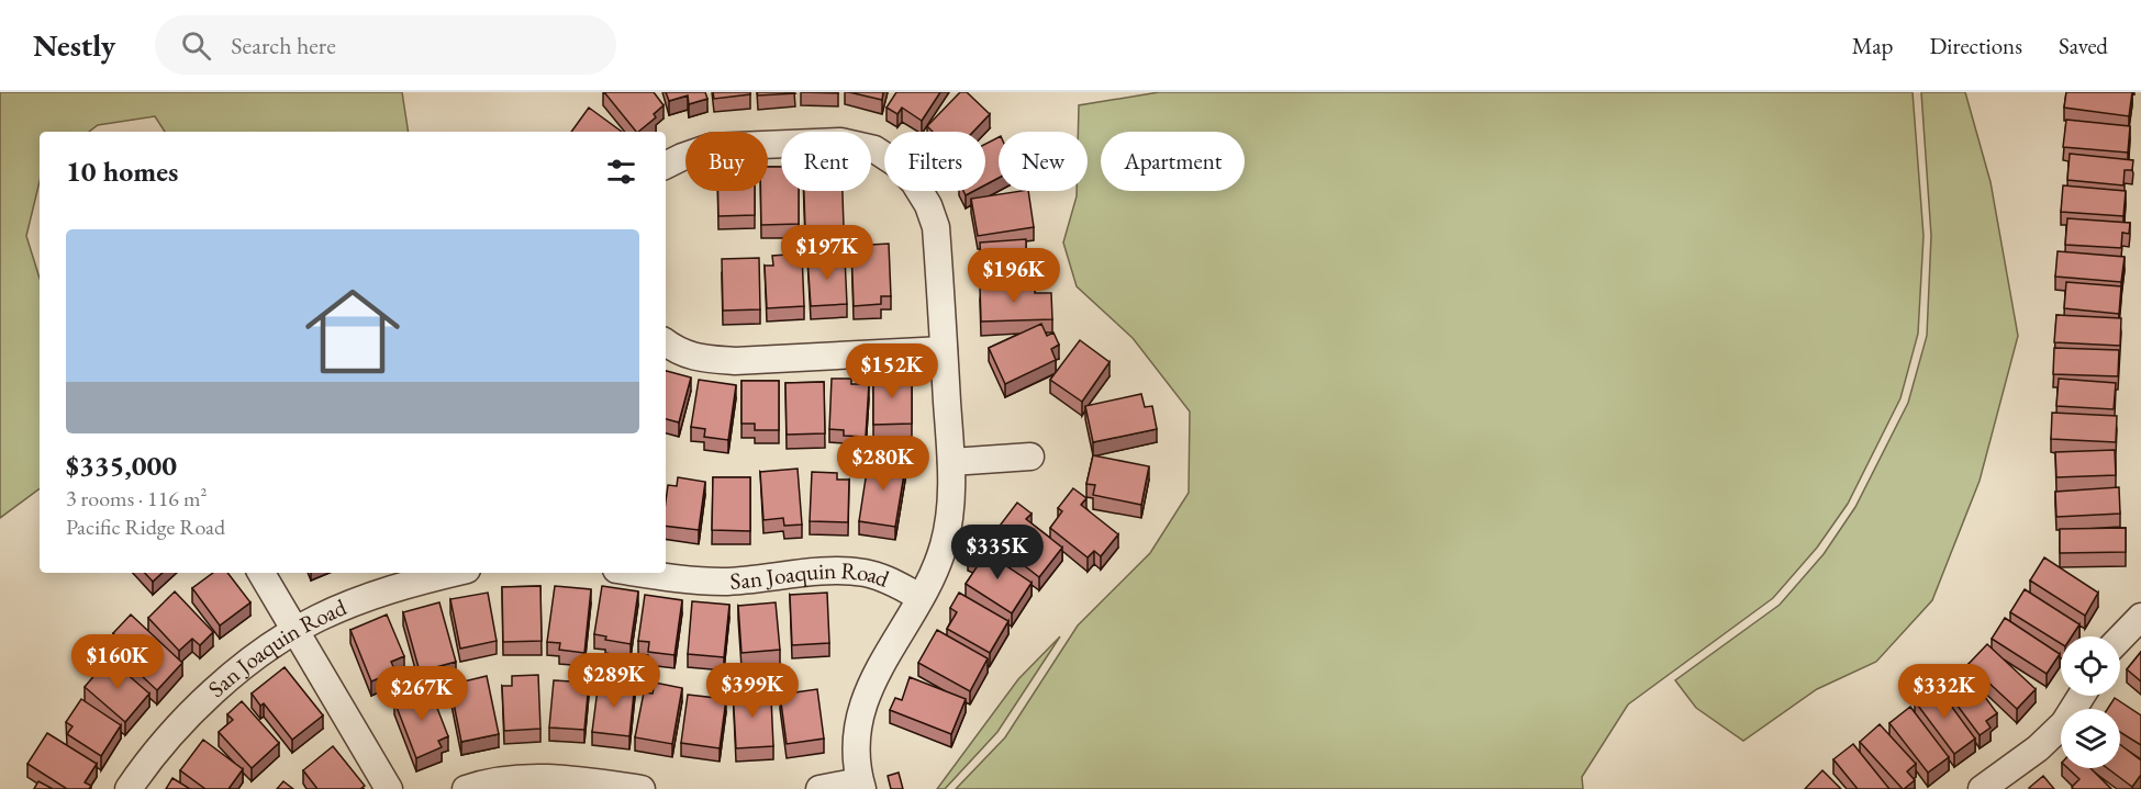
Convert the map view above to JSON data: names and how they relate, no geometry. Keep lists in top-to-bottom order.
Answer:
{
  "streets": {
    "street": ["San Joaquin Road"]
  },
  "page": {
    "header": "Nestly",
    "search": "Search here",
    "nav": ["Map", "Directions", "Saved"],
    "chip": [
      "Buy",
      "Rent",
      "Filters",
      "New",
      "Apartment"
    ],
    "heading": "10 homes",
    "list": [
      {
        "name": "$335,000",
        "note": "3 rooms · 116 m² · Pacific Ridge Road"
      }
    ],
    "price": [
      "$197K",
      "$196K",
      "$152K",
      "$280K",
      "$335K",
      "$160K",
      "$289K",
      "$399K",
      "$332K",
      "$267K"
    ]
  }
}
